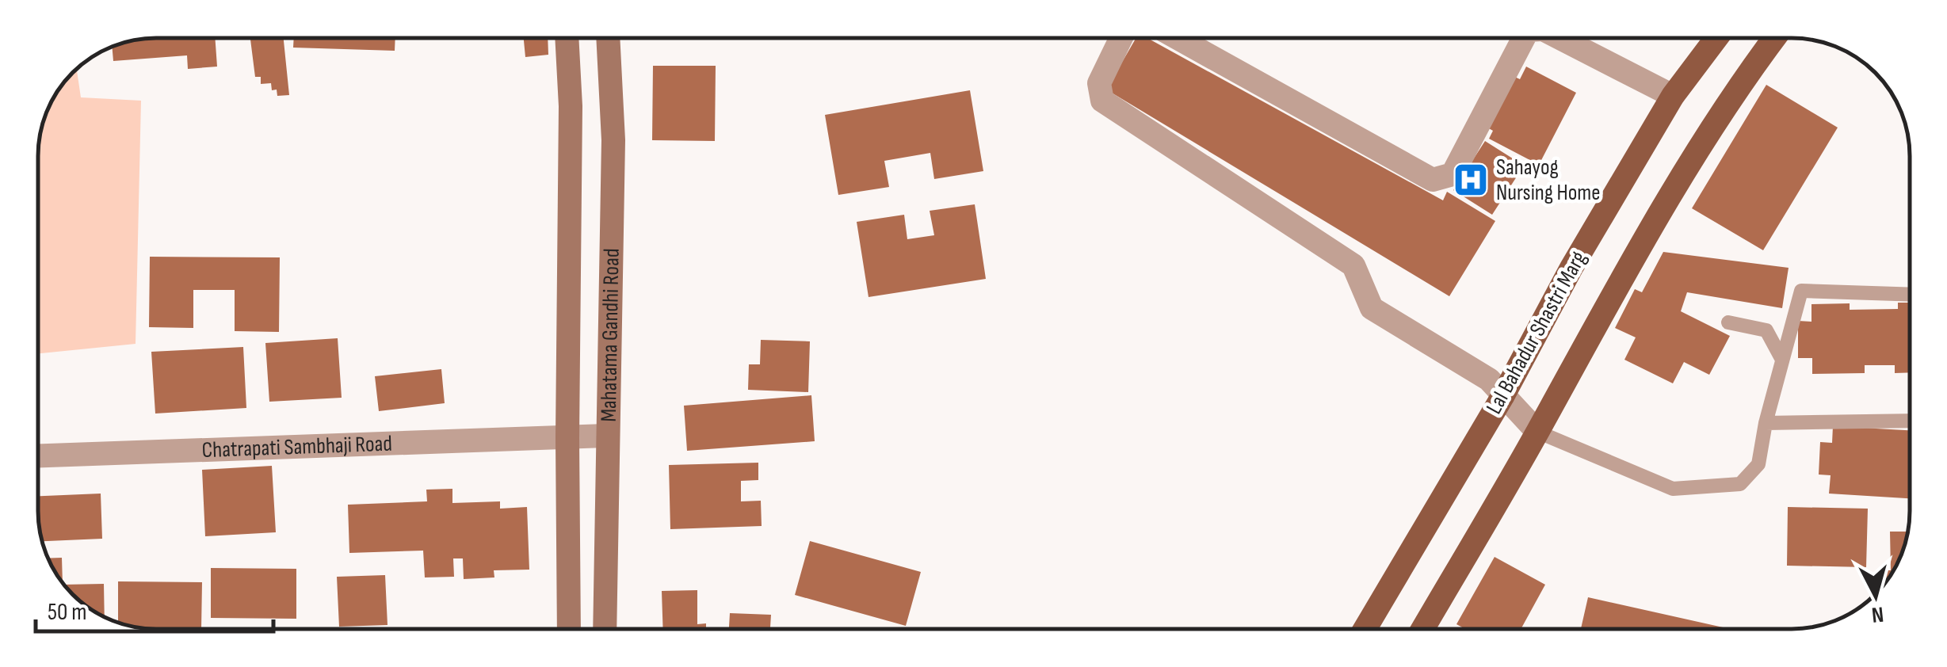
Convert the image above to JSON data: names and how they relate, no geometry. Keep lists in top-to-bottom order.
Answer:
{
  "streets": {
    "main road": ["Lal Bahadur Shastri Marg", "Mahatama Gandhi Road"],
    "street": ["Chatrapati Sambhaji Road"]
  },
  "crossings": [
    ["Mahatama Gandhi Road", "Chatrapati Sambhaji Road"]
  ],
  "places": {
    "hospital": ["Sahayog Nursing Home"]
  },
  "scale_bar": "50 m",
  "north": "bottom"
}
